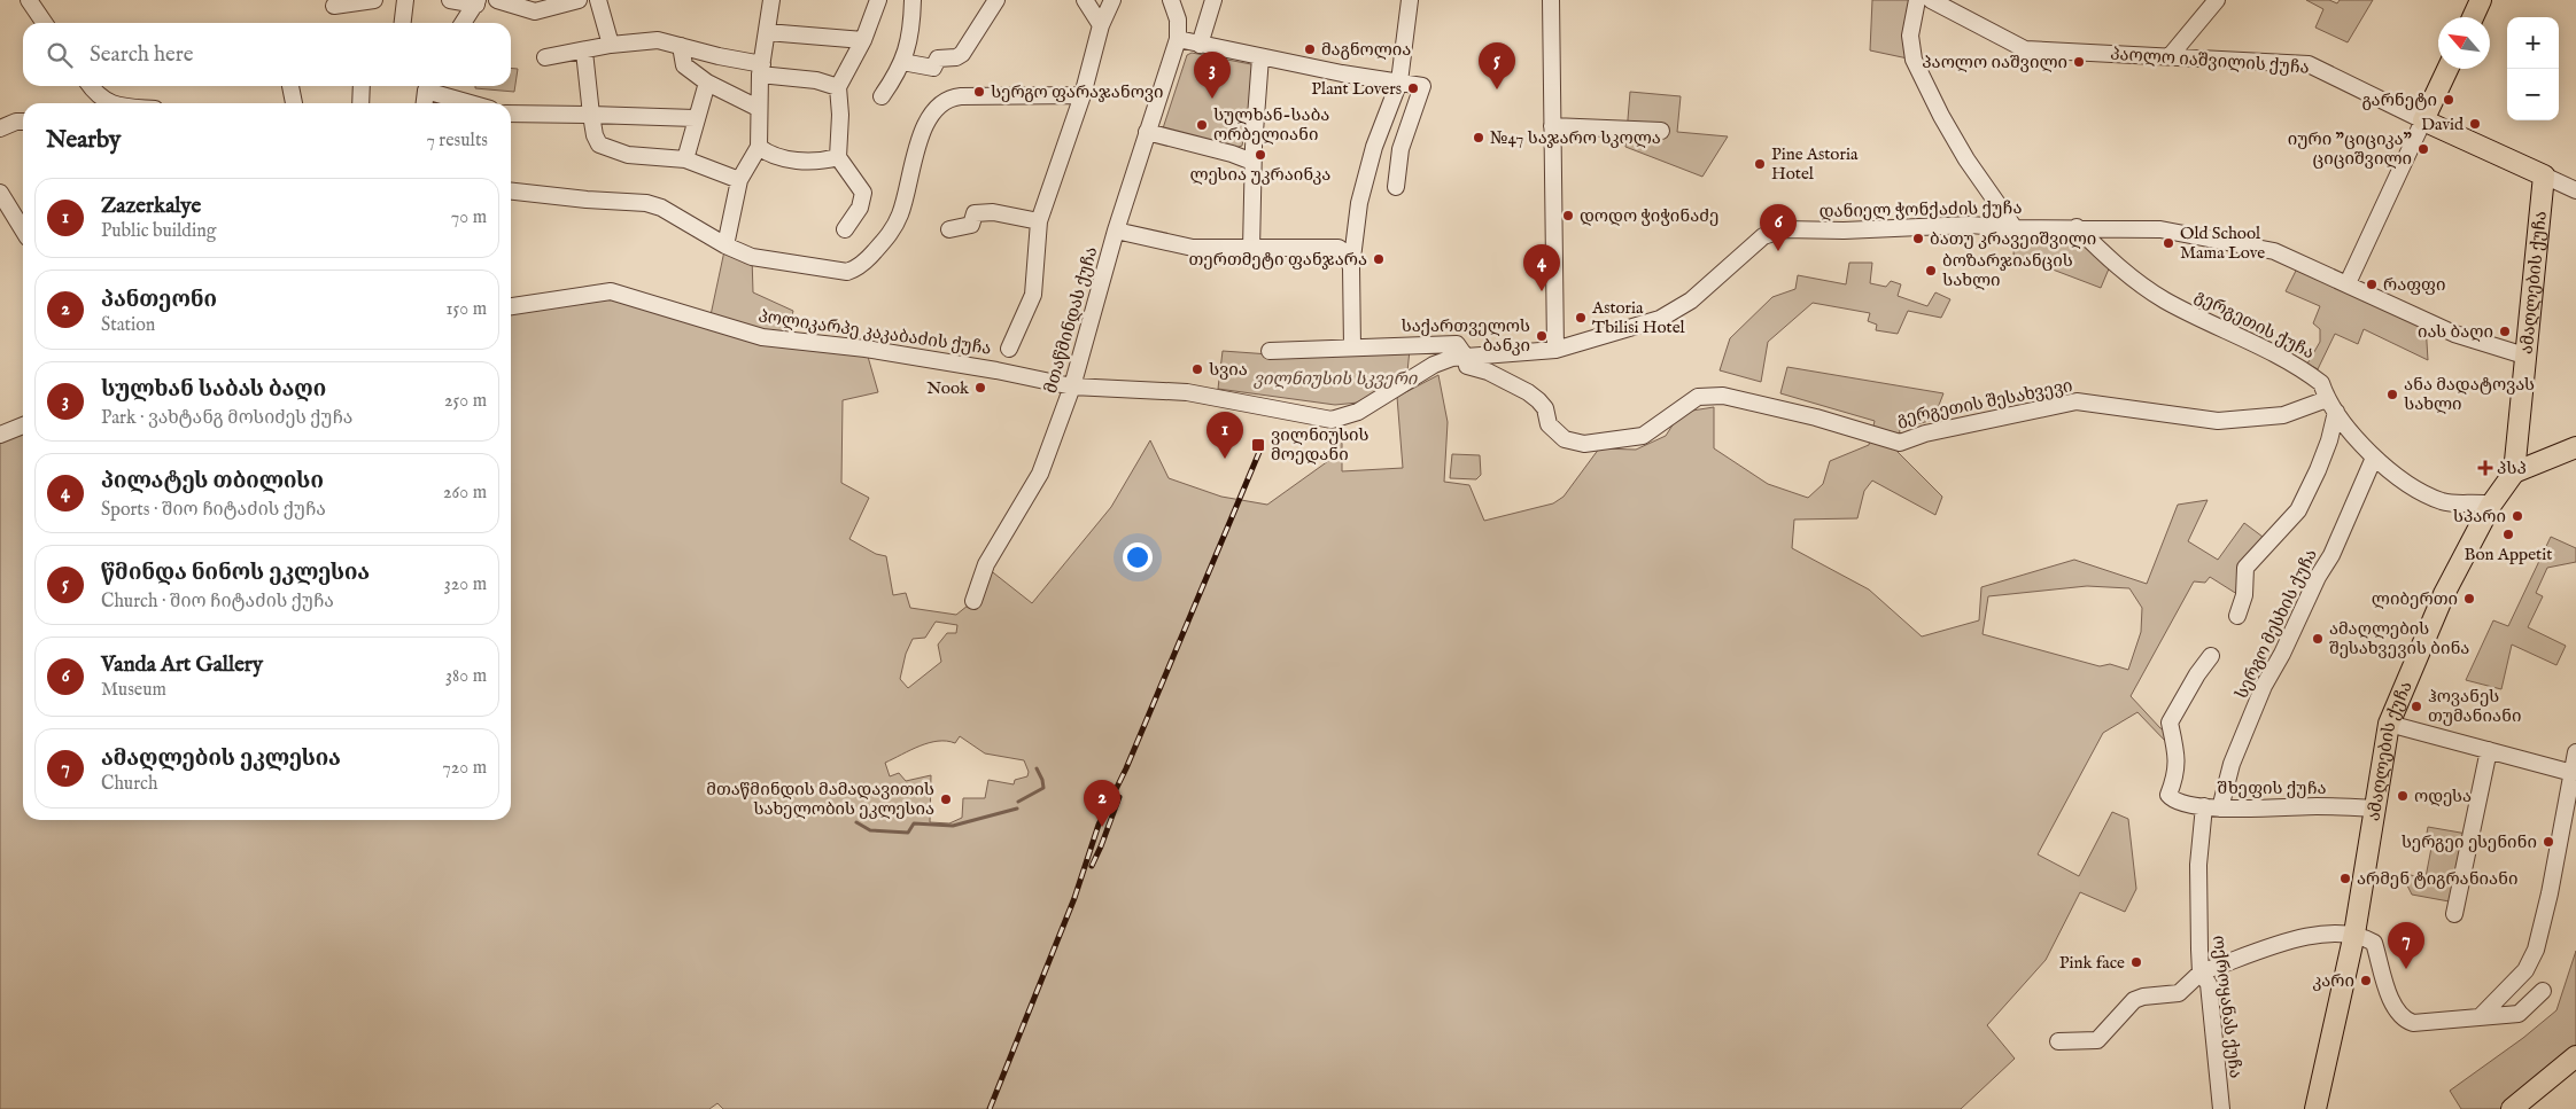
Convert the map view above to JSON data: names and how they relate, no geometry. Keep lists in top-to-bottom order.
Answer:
{
  "streets": {
    "main road": ["პაოლო იაშვილის ქუჩა", "ამაღლების ქუჩა"],
    "street": [
      "დანიელ ჭონქაძის ქუჩა",
      "მთაწმინდას ქუჩა",
      "გერგეთის ქუჩა",
      "პოლიკარპე კაკაბაძის ქუჩა",
      "გერგეთის შესახვევი",
      "სერგო მესხის ქუჩა",
      "შხეფის ქუჩა",
      "ოქროყანას ქუჩა"
    ]
  },
  "crossings": [
    ["პაოლო იაშვილის ქუჩა", "ამაღლების ქუჩა"],
    ["დანიელ ჭონქაძის ქუჩა", "ამაღლების ქუჩა"],
    ["დანიელ ჭონქაძის ქუჩა", "მთაწმინდას ქუჩა"],
    ["დანიელ ჭონქაძის ქუჩა", "გერგეთის ქუჩა"],
    ["დანიელ ჭონქაძის ქუჩა", "პოლიკარპე კაკაბაძის ქუჩა"],
    ["დანიელ ჭონქაძის ქუჩა", "გერგეთის შესახვევი"],
    ["ამაღლების ქუჩა", "გერგეთის ქუჩა"],
    ["ამაღლების ქუჩა", "შხეფის ქუჩა"],
    ["მთაწმინდას ქუჩა", "პოლიკარპე კაკაბაძის ქუჩა"],
    ["გერგეთის ქუჩა", "გერგეთის შესახვევი"],
    ["გერგეთის ქუჩა", "სერგო მესხის ქუჩა"],
    ["სერგო მესხის ქუჩა", "შხეფის ქუჩა"],
    ["შხეფის ქუჩა", "ოქროყანას ქუჩა"]
  ],
  "parks": ["ვილნიუსის სკვერი"],
  "places": {
    "other": [
      "მაგნოლია",
      "პაოლო იაშვილი",
      "Plant Lovers",
      "სერგო ფარაჯანოვი",
      "გარნეტი",
      "David",
      "სულხან-საბა ორბელიანი",
      "№47 საჯარო სკოლა",
      "იური \"ციციკა\" ციციშვილი",
      "ლესია უკრაინკა",
      "Pine Astoria Hotel",
      "დოდო ჭიჭინაძე",
      "ბათუ კრავეიშვილი",
      "Old School Mama Love",
      "თერთმეტი ფანჯარა",
      "ბოზარჯიანცის სახლი",
      "რაფფი",
      "Astoria Tbilisi Hotel",
      "იას ბაღი",
      "საქართველოს ბანკი",
      "სვია",
      "Nook",
      "ანა მადატოვას სახლი",
      "სპარი",
      "Bon Appetit",
      "ლიბერთი",
      "ამაღლების შესახვევის ბინა",
      "ჰოვანეს თუმანიანი",
      "ოდესა",
      "მთაწმინდის მამადავითის სახელობის ეკლესია",
      "სერგეი ესენინი",
      "არმენ ტიგრანიანი",
      "Pink face",
      "კარი"
    ],
    "transit": ["ვილნიუსის მოედანი"],
    "health": ["პსპ"]
  },
  "north": "top left",
  "page": {
    "map_buttons": ["+", "−"],
    "search": "Search here",
    "pins": [
      "5",
      "3",
      "6",
      "4",
      "1",
      "2",
      "7"
    ],
    "heading": ["Nearby", "7 results"],
    "list": [
      {
        "mark": "1",
        "name": "Zazerkalye",
        "note": "Public building",
        "value": "70 m"
      },
      {
        "mark": "2",
        "name": "პანთეონი",
        "note": "Station",
        "value": "150 m"
      },
      {
        "mark": "3",
        "name": "სულხან საბას ბაღი",
        "note": "Park · ვახტანგ მოსიძეს ქუჩა",
        "value": "250 m"
      },
      {
        "mark": "4",
        "name": "პილატეს თბილისი",
        "note": "Sports · შიო ჩიტაძის ქუჩა",
        "value": "260 m"
      },
      {
        "mark": "5",
        "name": "წმინდა ნინოს ეკლესია",
        "note": "Church · შიო ჩიტაძის ქუჩა",
        "value": "320 m"
      },
      {
        "mark": "6",
        "name": "Vanda Art Gallery",
        "note": "Museum",
        "value": "380 m"
      },
      {
        "mark": "7",
        "name": "ამაღლების ეკლესია",
        "note": "Church",
        "value": "720 m"
      }
    ]
  }
}
